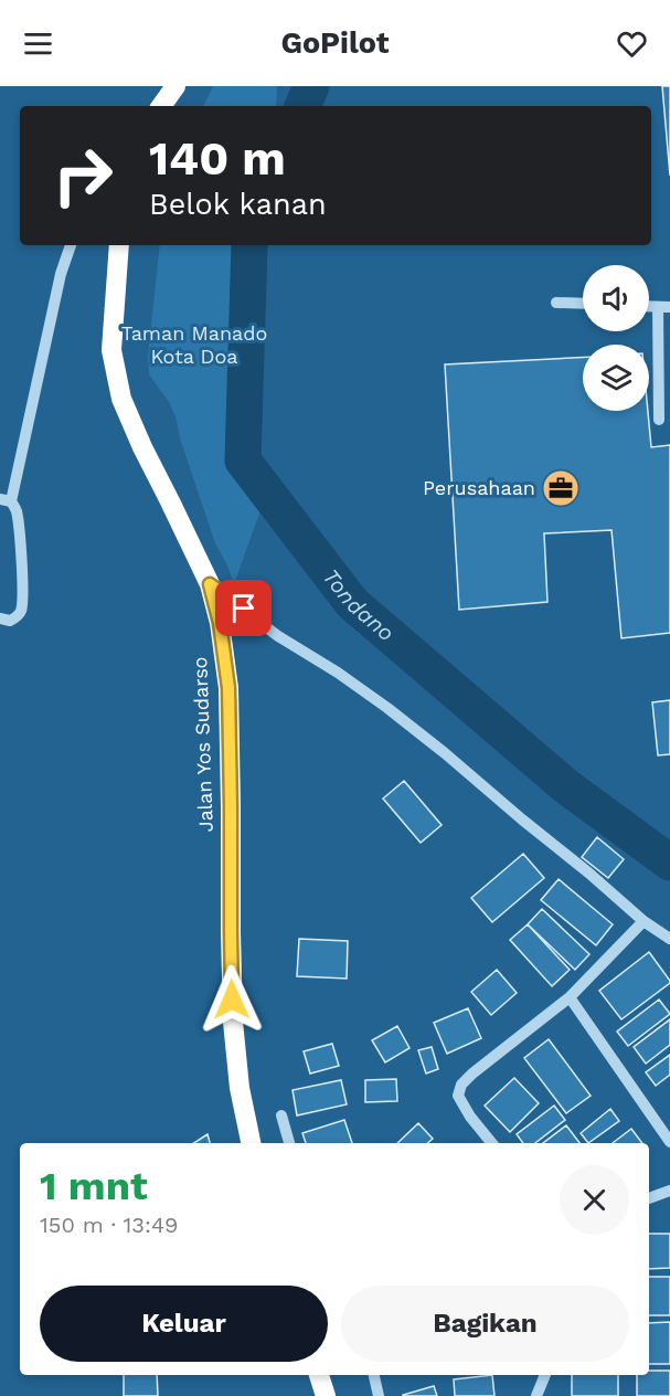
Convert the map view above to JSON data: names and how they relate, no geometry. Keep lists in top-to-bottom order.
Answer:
{
  "streets": {
    "highway": ["Jalan Yos Sudarso"]
  },
  "water": ["Tondano"],
  "parks": ["Taman Manado Kota Doa"],
  "places": {
    "office": ["Perusahaan"]
  },
  "page": {
    "header": "GoPilot",
    "turn": ["140 m", "Belok kanan"],
    "heading": ["1 mnt", "150 m · 13:49"],
    "buttons": ["Keluar", "Bagikan"]
  }
}
